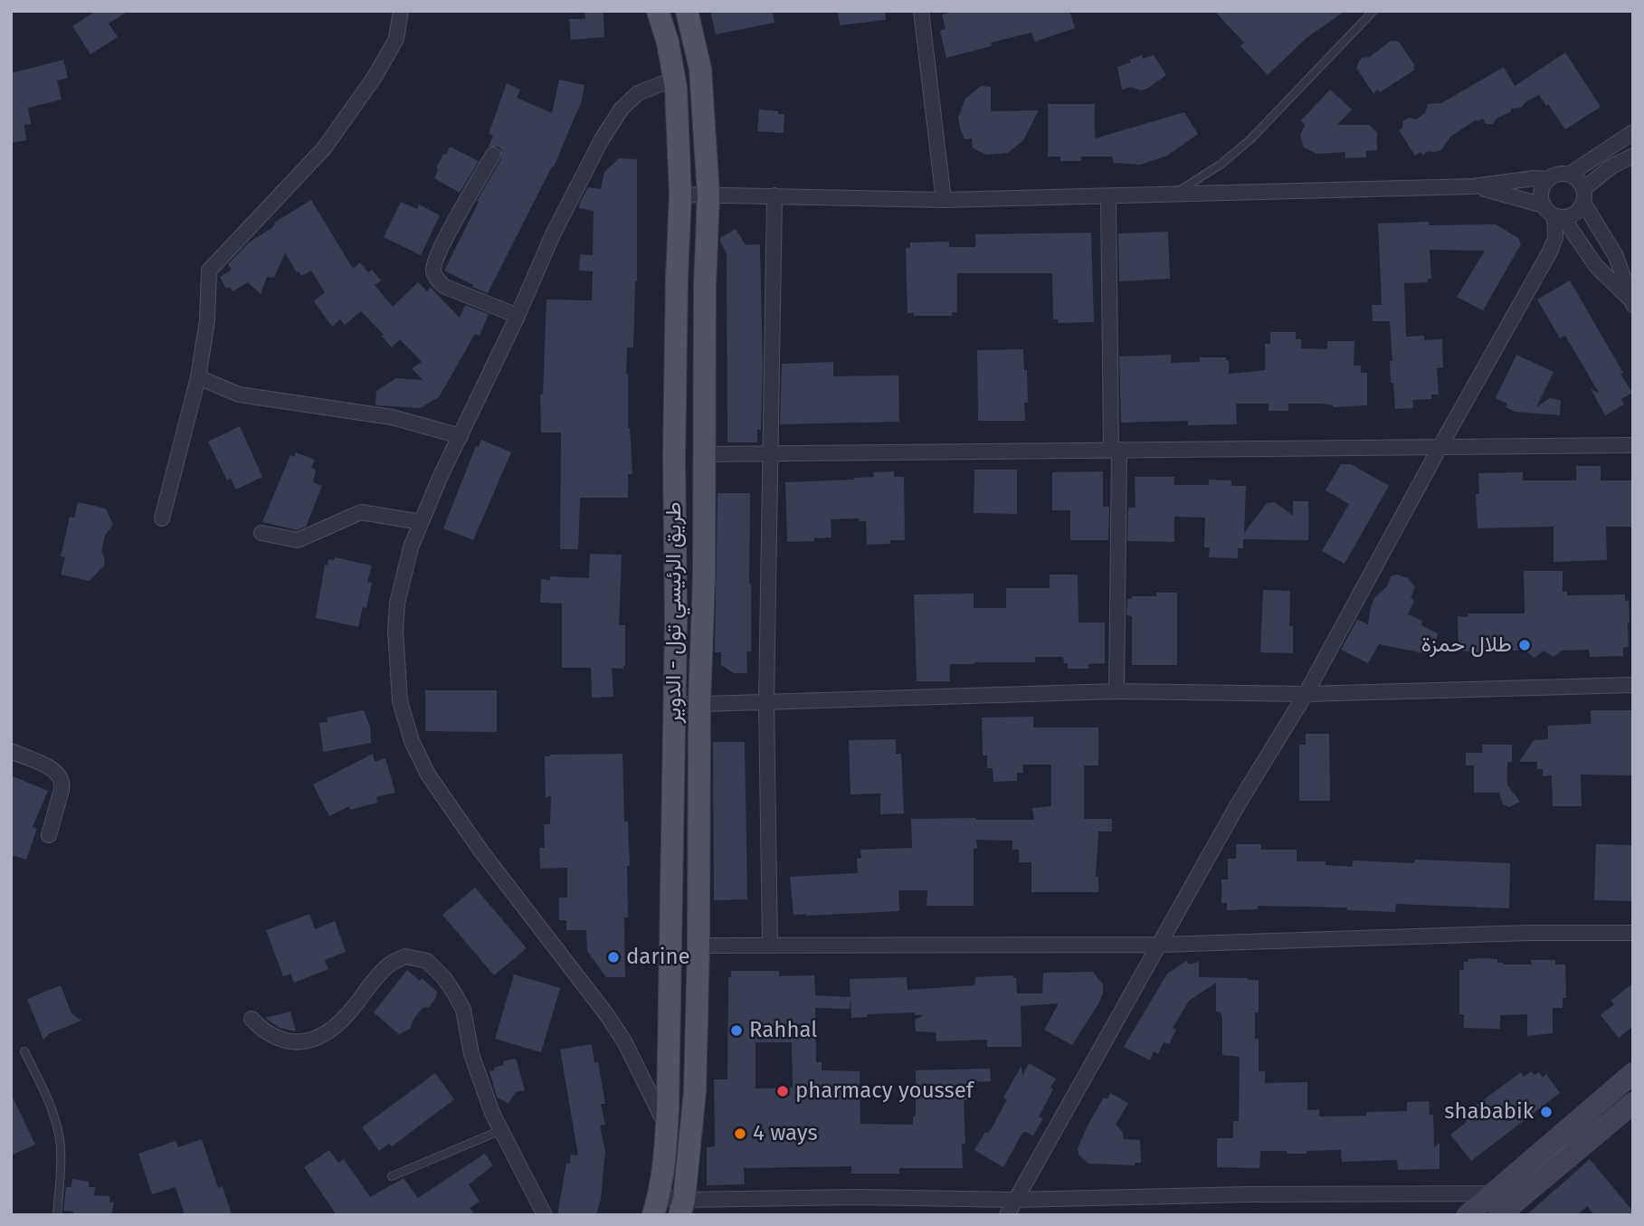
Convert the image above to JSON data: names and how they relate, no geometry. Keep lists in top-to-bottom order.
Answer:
{
  "streets": {
    "main road": ["طريق الرئيسي تول - الدوير"]
  },
  "places": [
    "طلال حمزة",
    "darine",
    "Rahhal",
    "pharmacy youssef",
    "shababik",
    "4 ways"
  ]
}
